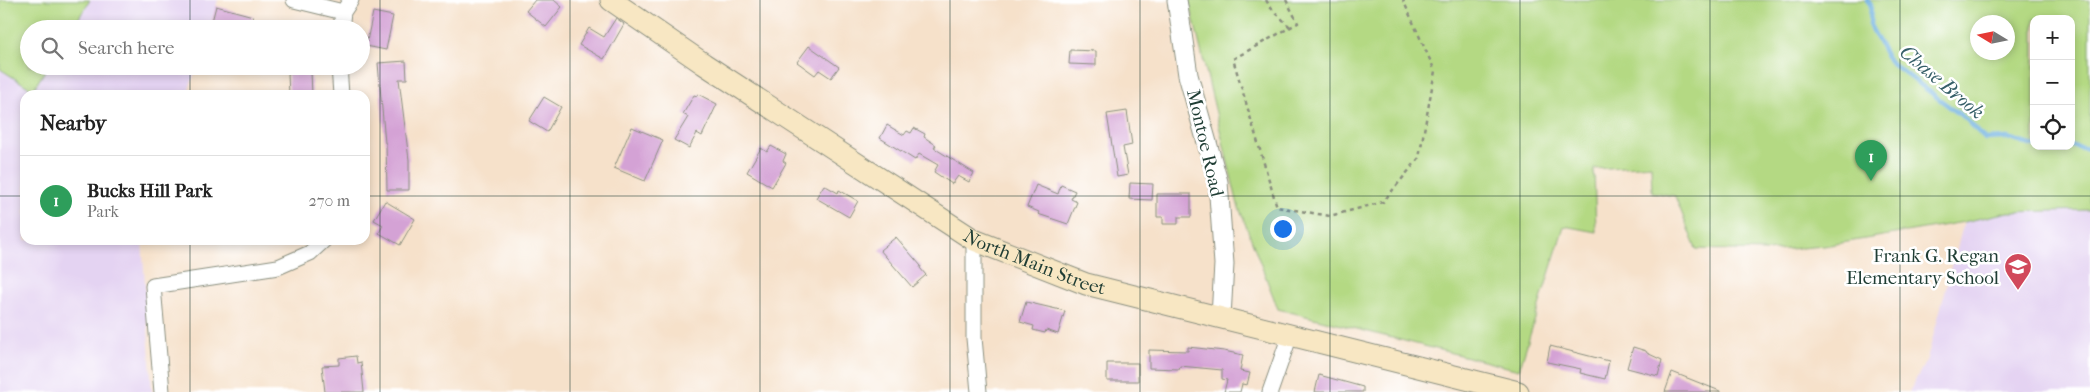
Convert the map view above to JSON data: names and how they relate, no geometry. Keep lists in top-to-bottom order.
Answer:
{
  "streets": {
    "main road": ["North Main Street"],
    "street": ["Montoe Road"]
  },
  "crossings": [
    ["Montoe Road", "North Main Street"]
  ],
  "water": ["Chase Brook"],
  "places": {
    "school or university": ["Frank G. Regan Elementary School"]
  },
  "north": "left",
  "page": {
    "map_buttons": ["+", "−"],
    "search": "Search here",
    "heading": "Nearby",
    "pins": "1",
    "list": [
      {
        "mark": "1",
        "name": "Bucks Hill Park",
        "note": "Park",
        "value": "270 m"
      }
    ]
  }
}
